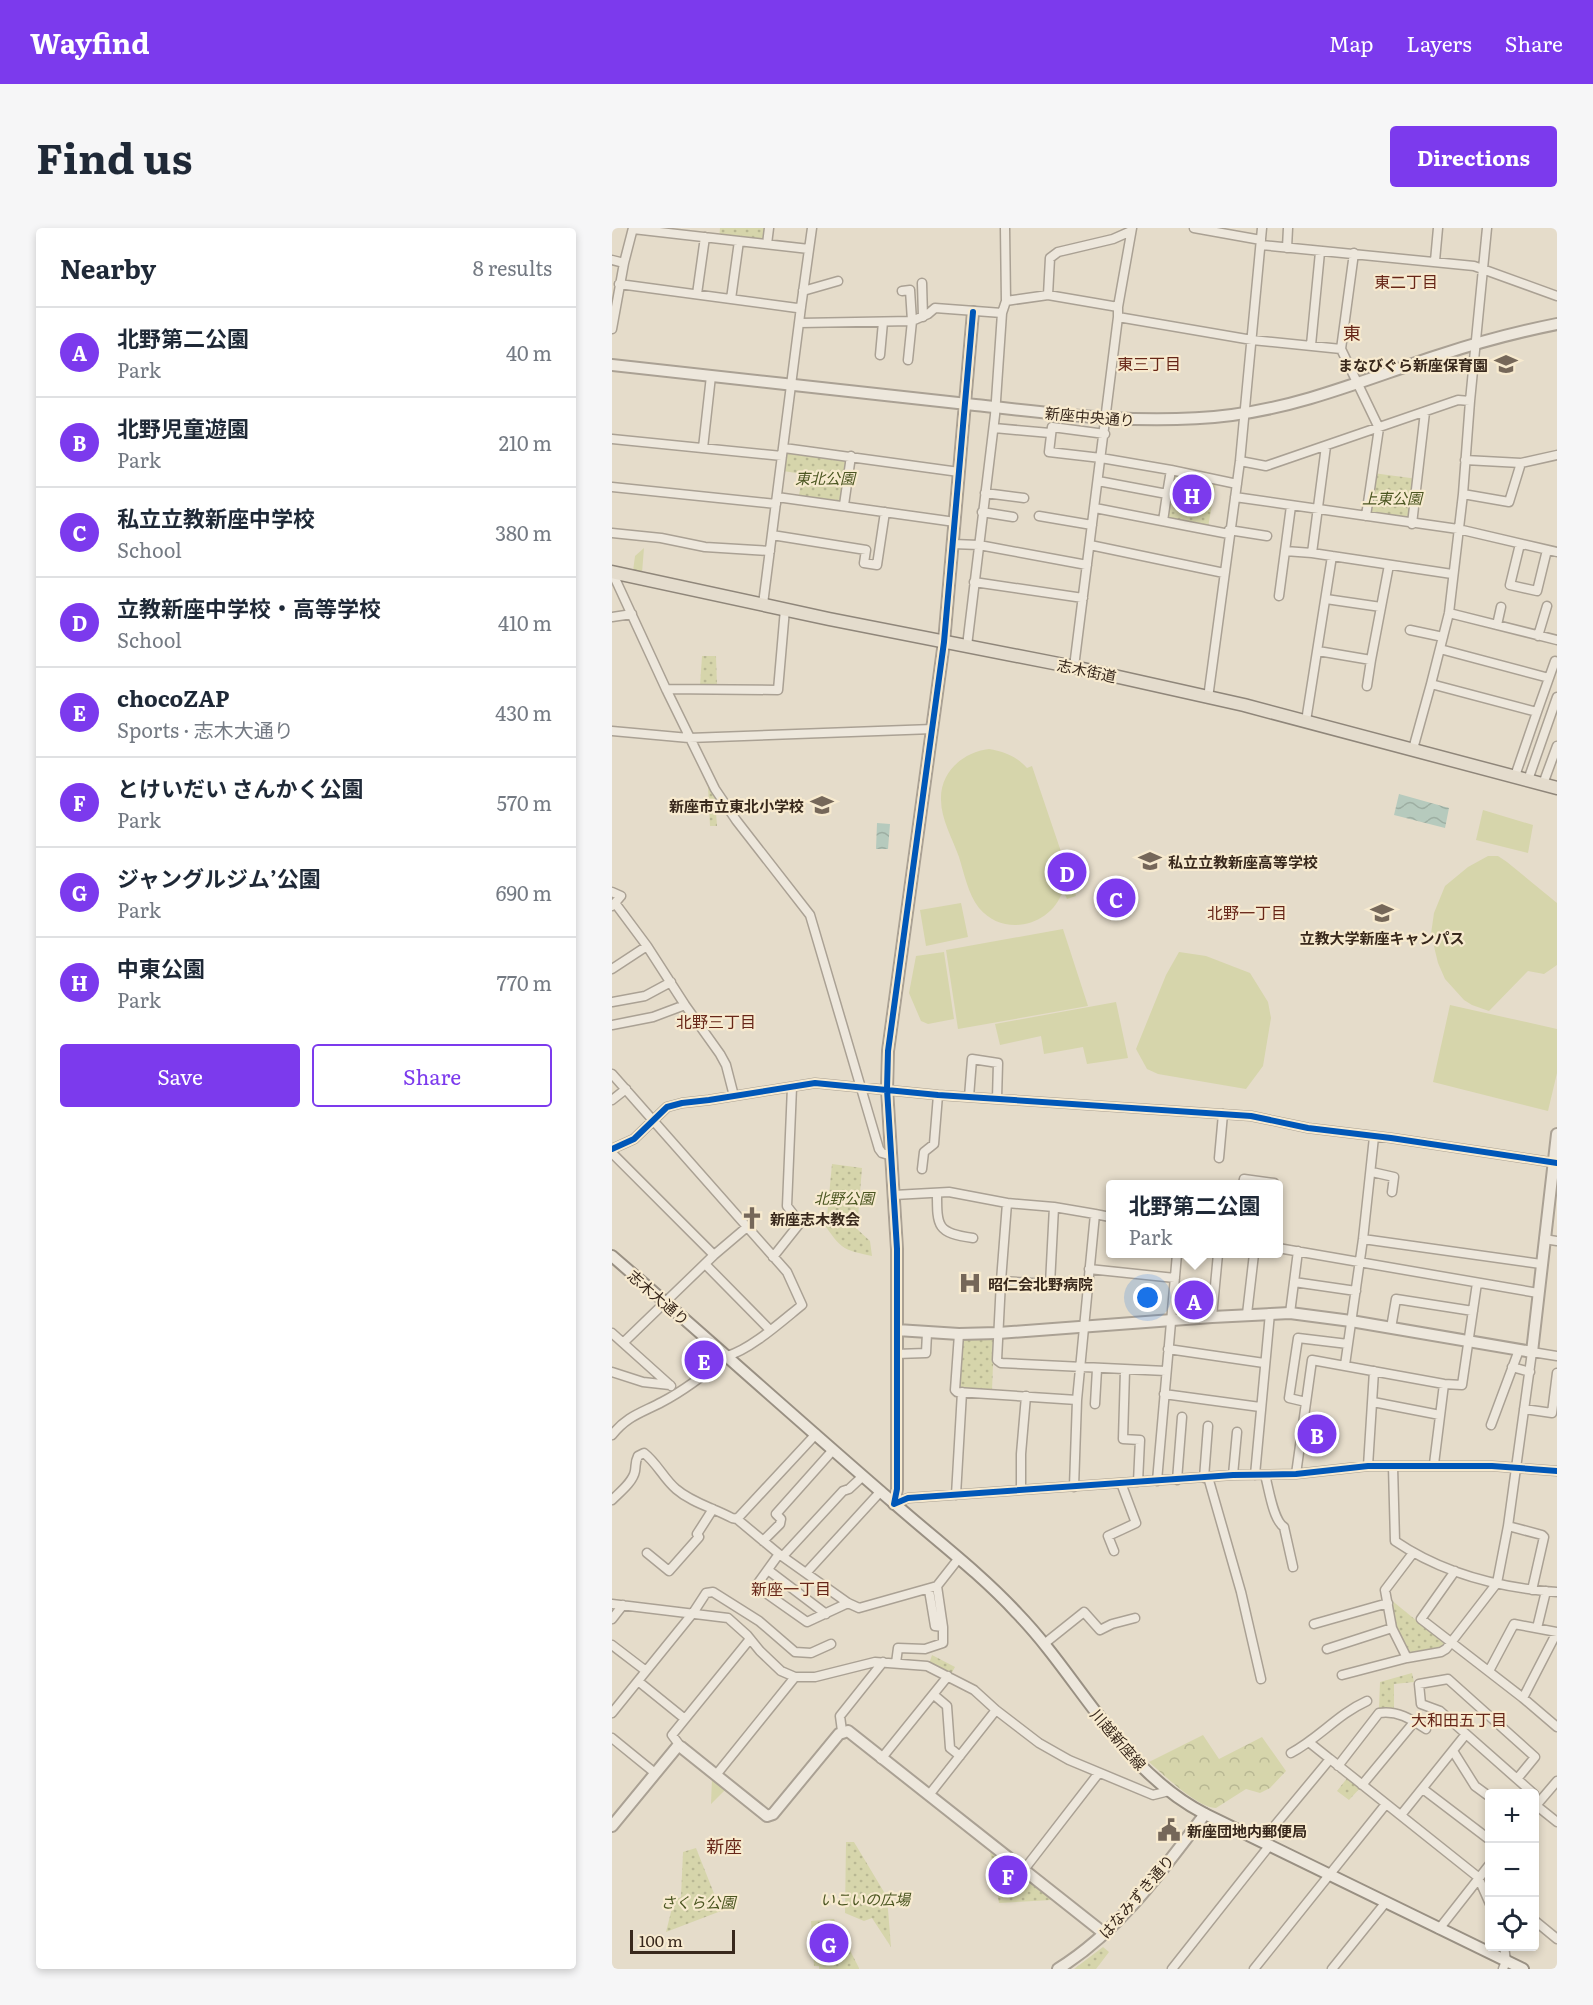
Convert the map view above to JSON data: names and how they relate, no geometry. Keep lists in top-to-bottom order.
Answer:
{
  "streets": {
    "main road": ["志木街道"],
    "street": [
      "新座中央通り",
      "志木大通り",
      "川越新座線",
      "はなみずき通り"
    ]
  },
  "crossings": [
    ["志木大通り", "川越新座線"],
    ["川越新座線", "はなみずき通り"]
  ],
  "districts": [
    "東二丁目",
    "東",
    "東三丁目",
    "北野一丁目",
    "北野三丁目",
    "新座一丁目",
    "大和田五丁目",
    "新座"
  ],
  "parks": [
    "東北公園",
    "上東公園",
    "北野公園",
    "いこいの広場",
    "さくら公園"
  ],
  "places": {
    "school or university": [
      "まなびぐら新座保育園",
      "新座市立東北小学校",
      "私立立教新座高等学校",
      "立教大学新座キャンパス"
    ],
    "church": ["新座志木教会"],
    "hospital": ["昭仁会北野病院"],
    "public building": ["新座団地内郵便局"]
  },
  "scale_bar": "100 m",
  "page": {
    "header": "Wayfind",
    "nav": ["Map", "Layers", "Share"],
    "title": "Find us",
    "buttons": [
      "Directions",
      ["Save", "Share"]
    ],
    "heading": ["Nearby", "8 results"],
    "list": [
      {
        "mark": "A",
        "name": "北野第二公園",
        "note": "Park",
        "value": "40 m"
      },
      {
        "mark": "B",
        "name": "北野児童遊園",
        "note": "Park",
        "value": "210 m"
      },
      {
        "mark": "C",
        "name": "私立立教新座中学校",
        "note": "School",
        "value": "380 m"
      },
      {
        "mark": "D",
        "name": "立教新座中学校・高等学校",
        "note": "School",
        "value": "410 m"
      },
      {
        "mark": "E",
        "name": "chocoZAP",
        "note": "Sports · 志木大通り",
        "value": "430 m"
      },
      {
        "mark": "F",
        "name": "とけいだい さんかく公園",
        "note": "Park",
        "value": "570 m"
      },
      {
        "mark": "G",
        "name": "ジャングルジム’公園",
        "note": "Park",
        "value": "690 m"
      },
      {
        "mark": "H",
        "name": "中東公園",
        "note": "Park",
        "value": "770 m"
      }
    ],
    "pins": [
      "H",
      "D",
      "C",
      "A",
      "E",
      "B",
      "F",
      "G"
    ],
    "popup": ["北野第二公園", "Park"],
    "map_buttons": ["+", "−"],
    "scale": "100 m"
  }
}
